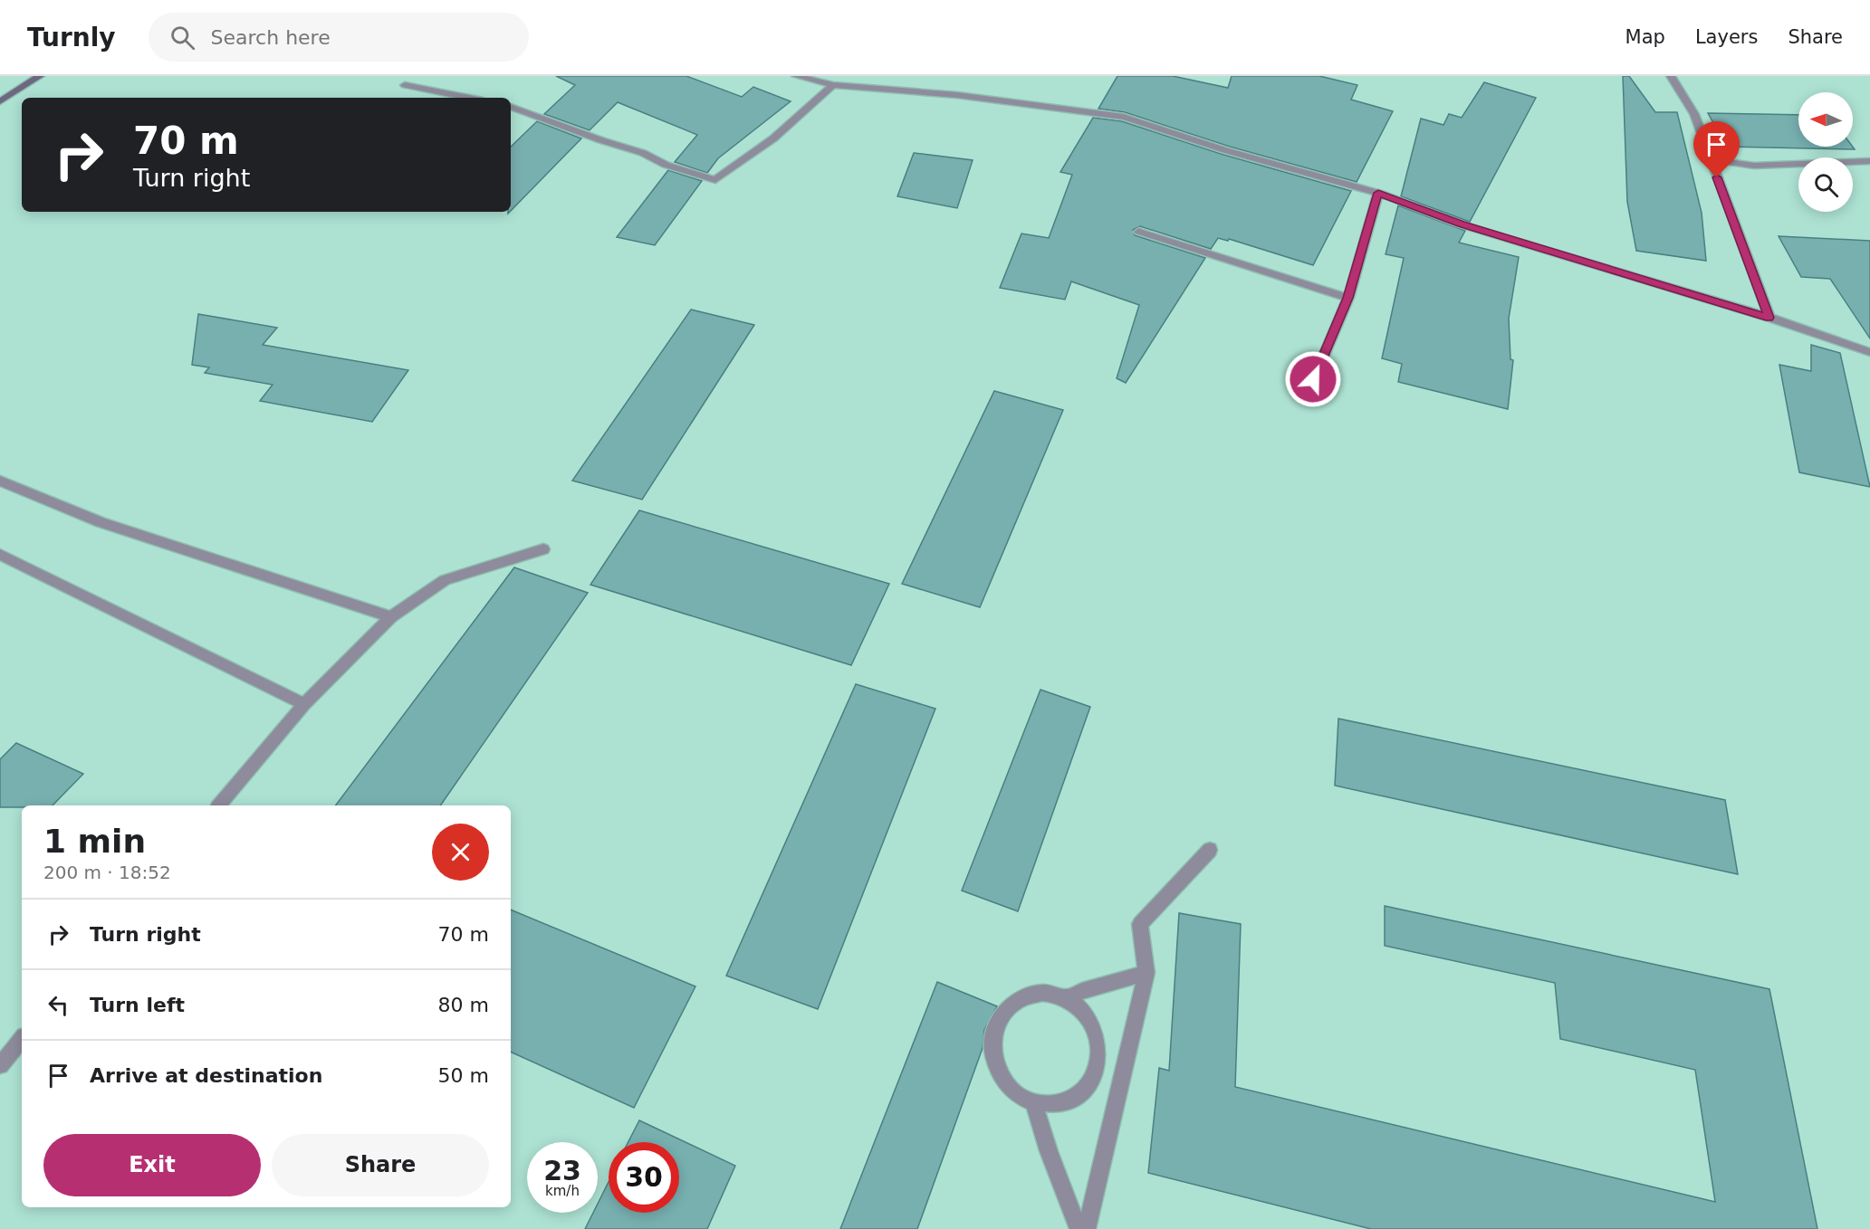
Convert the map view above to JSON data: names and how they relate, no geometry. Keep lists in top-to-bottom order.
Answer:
{
  "north": "left",
  "page": {
    "header": "Turnly",
    "search": "Search here",
    "nav": ["Map", "Layers", "Share"],
    "turn": ["70 m", "Turn right"],
    "heading": ["1 min", "200 m · 18:52"],
    "list": [
      {
        "name": "Turn right",
        "value": "70 m"
      },
      {
        "name": "Turn left",
        "value": "80 m"
      },
      {
        "name": "Arrive at destination",
        "value": "50 m"
      }
    ],
    "buttons": ["Exit", "Share"],
    "speed": "23 km/h",
    "limit": "30"
  }
}
